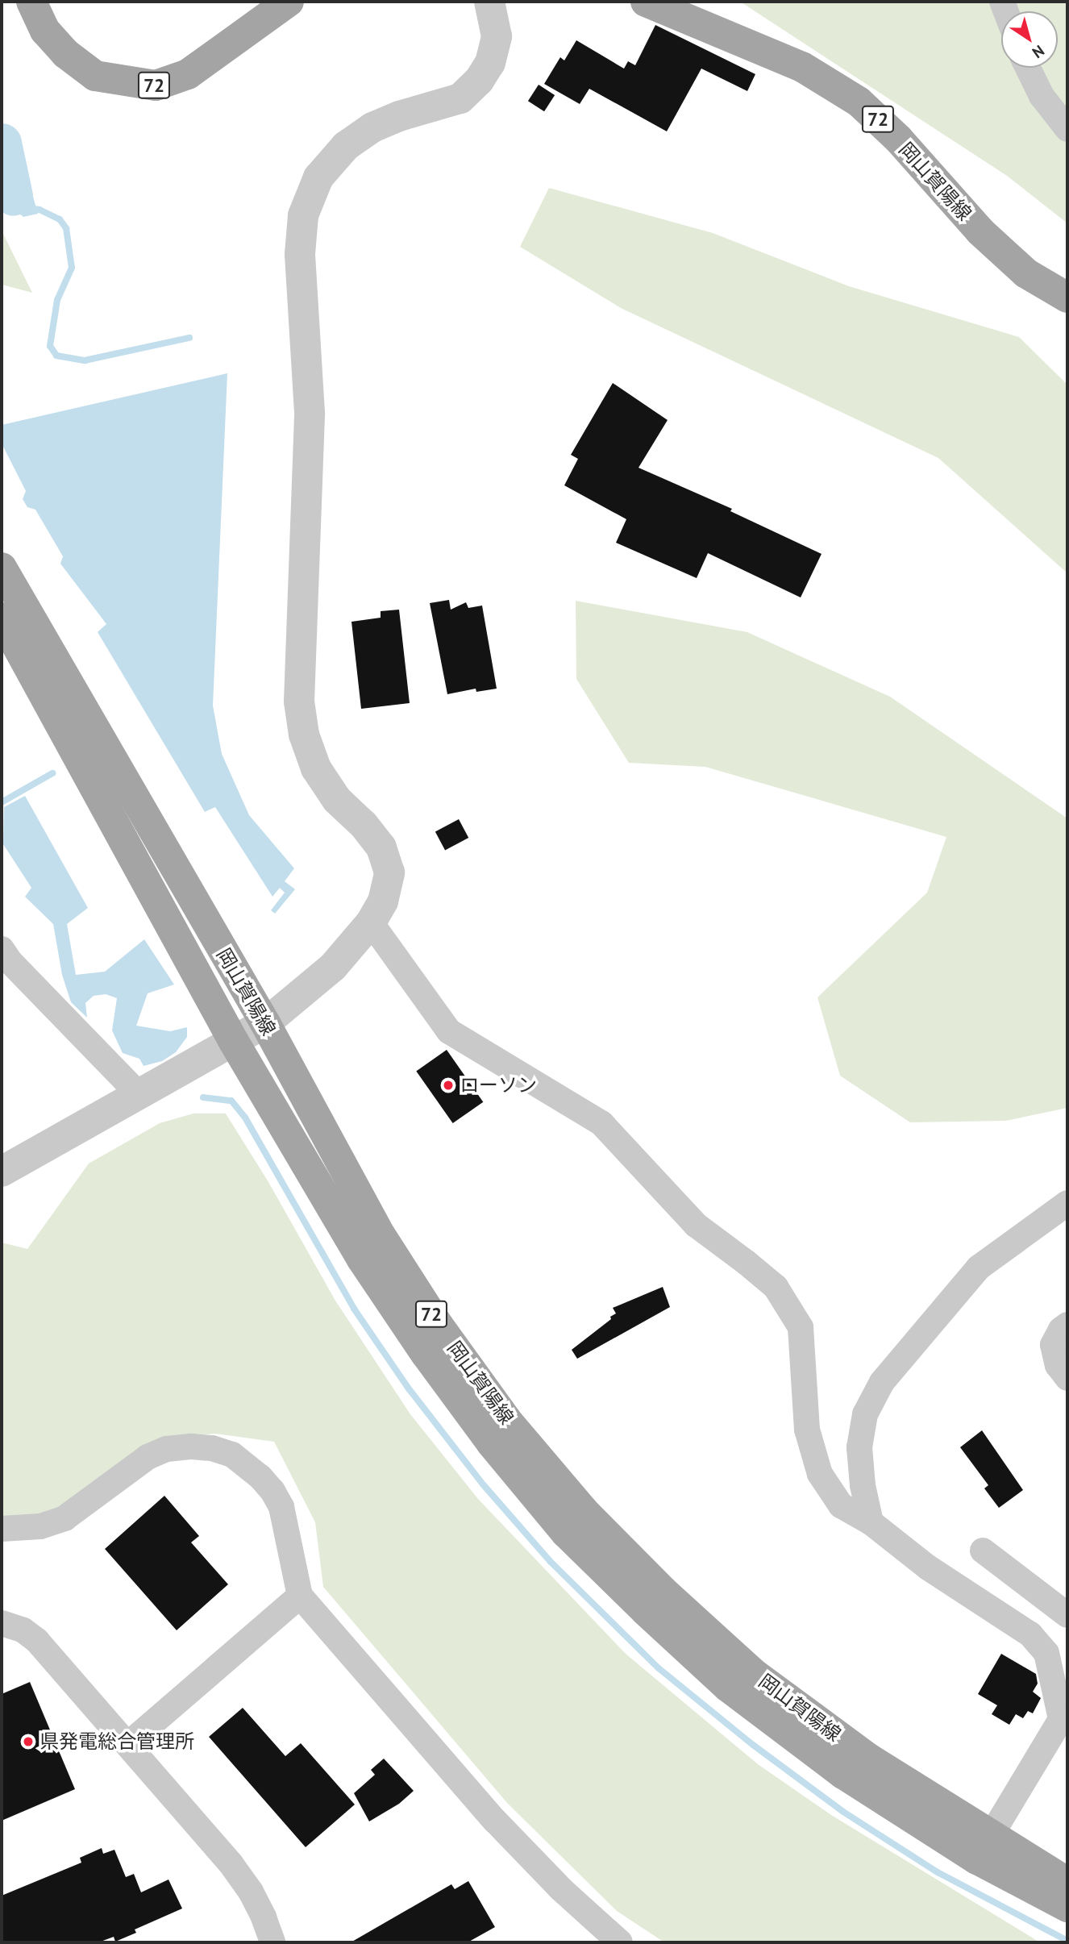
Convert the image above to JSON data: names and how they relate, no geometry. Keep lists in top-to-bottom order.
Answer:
{
  "streets": {
    "main road": ["72", "岡山賀陽線"]
  },
  "places": ["ローソン", "県発電総合管理所"],
  "north": "bottom right"
}
